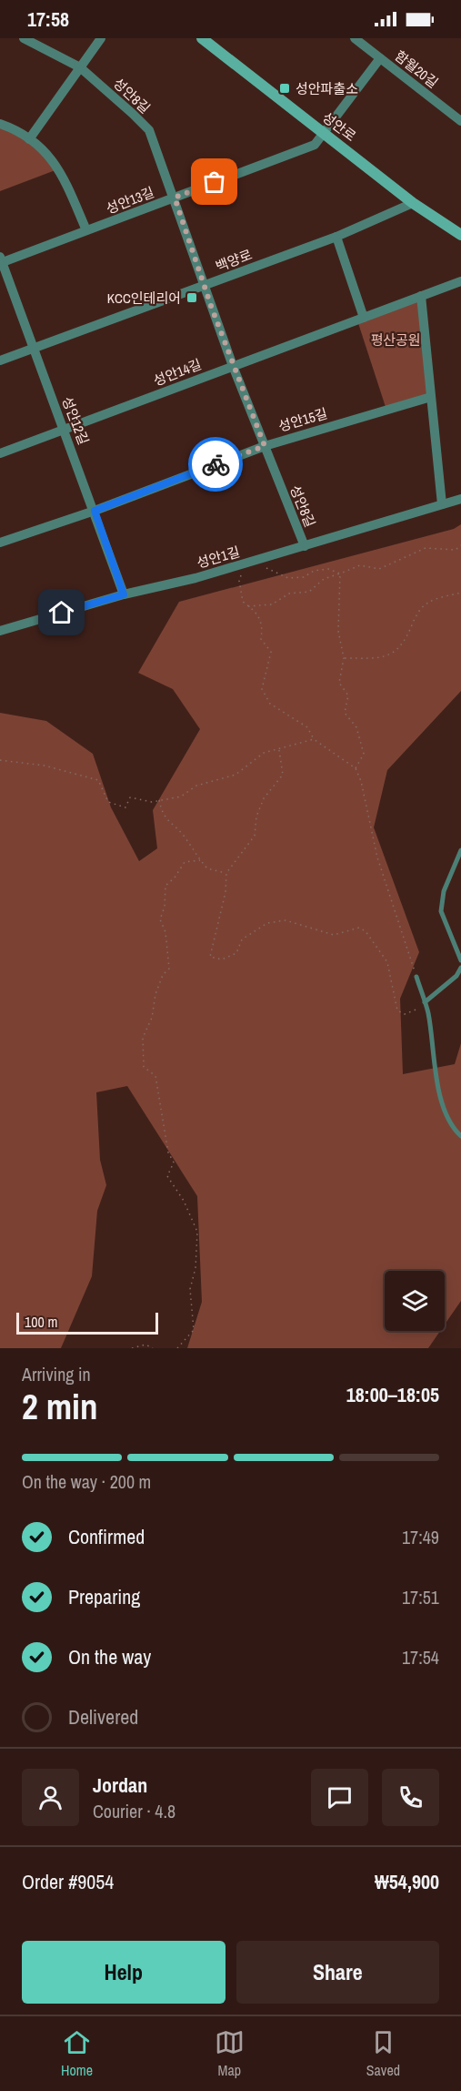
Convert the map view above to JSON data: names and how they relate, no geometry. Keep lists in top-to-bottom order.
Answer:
{
  "streets": {
    "street": [
      "함월20길",
      "성안8길",
      "성안로",
      "성안13길",
      "백양로",
      "성안14길",
      "성안15길",
      "성안12길",
      "성안1길"
    ]
  },
  "crossings": [
    ["함월20길", "성안13길"],
    ["성안8길", "성안13길"],
    ["성안8길", "백양로"],
    ["성안8길", "성안14길"],
    ["성안8길", "성안15길"],
    ["성안8길", "성안1길"],
    ["성안로", "성안13길"],
    ["성안로", "백양로"],
    ["성안13길", "성안12길"],
    ["백양로", "성안12길"],
    ["성안14길", "성안12길"],
    ["성안15길", "성안12길"],
    ["성안12길", "성안1길"]
  ],
  "parks": ["평산공원"],
  "places": {
    "transit": ["성안파출소", "KCC인테리어"]
  },
  "scale_bar": "100 m",
  "page": {
    "status": "17:58",
    "scale": "100 m",
    "heading": ["2 min", "Arriving in", "18:00–18:05"],
    "panel": [
      "Jordan",
      "Courier · 4.8",
      "Order #9054",
      "₩54,900"
    ],
    "bar": "On the way · 200 m",
    "list": [
      ["Confirmed", "17:49"],
      ["Preparing", "17:51"],
      ["On the way", "17:54"],
      "Delivered"
    ],
    "buttons": ["Help", "Share"],
    "tabs": ["Home", "Map", "Saved"]
  }
}
